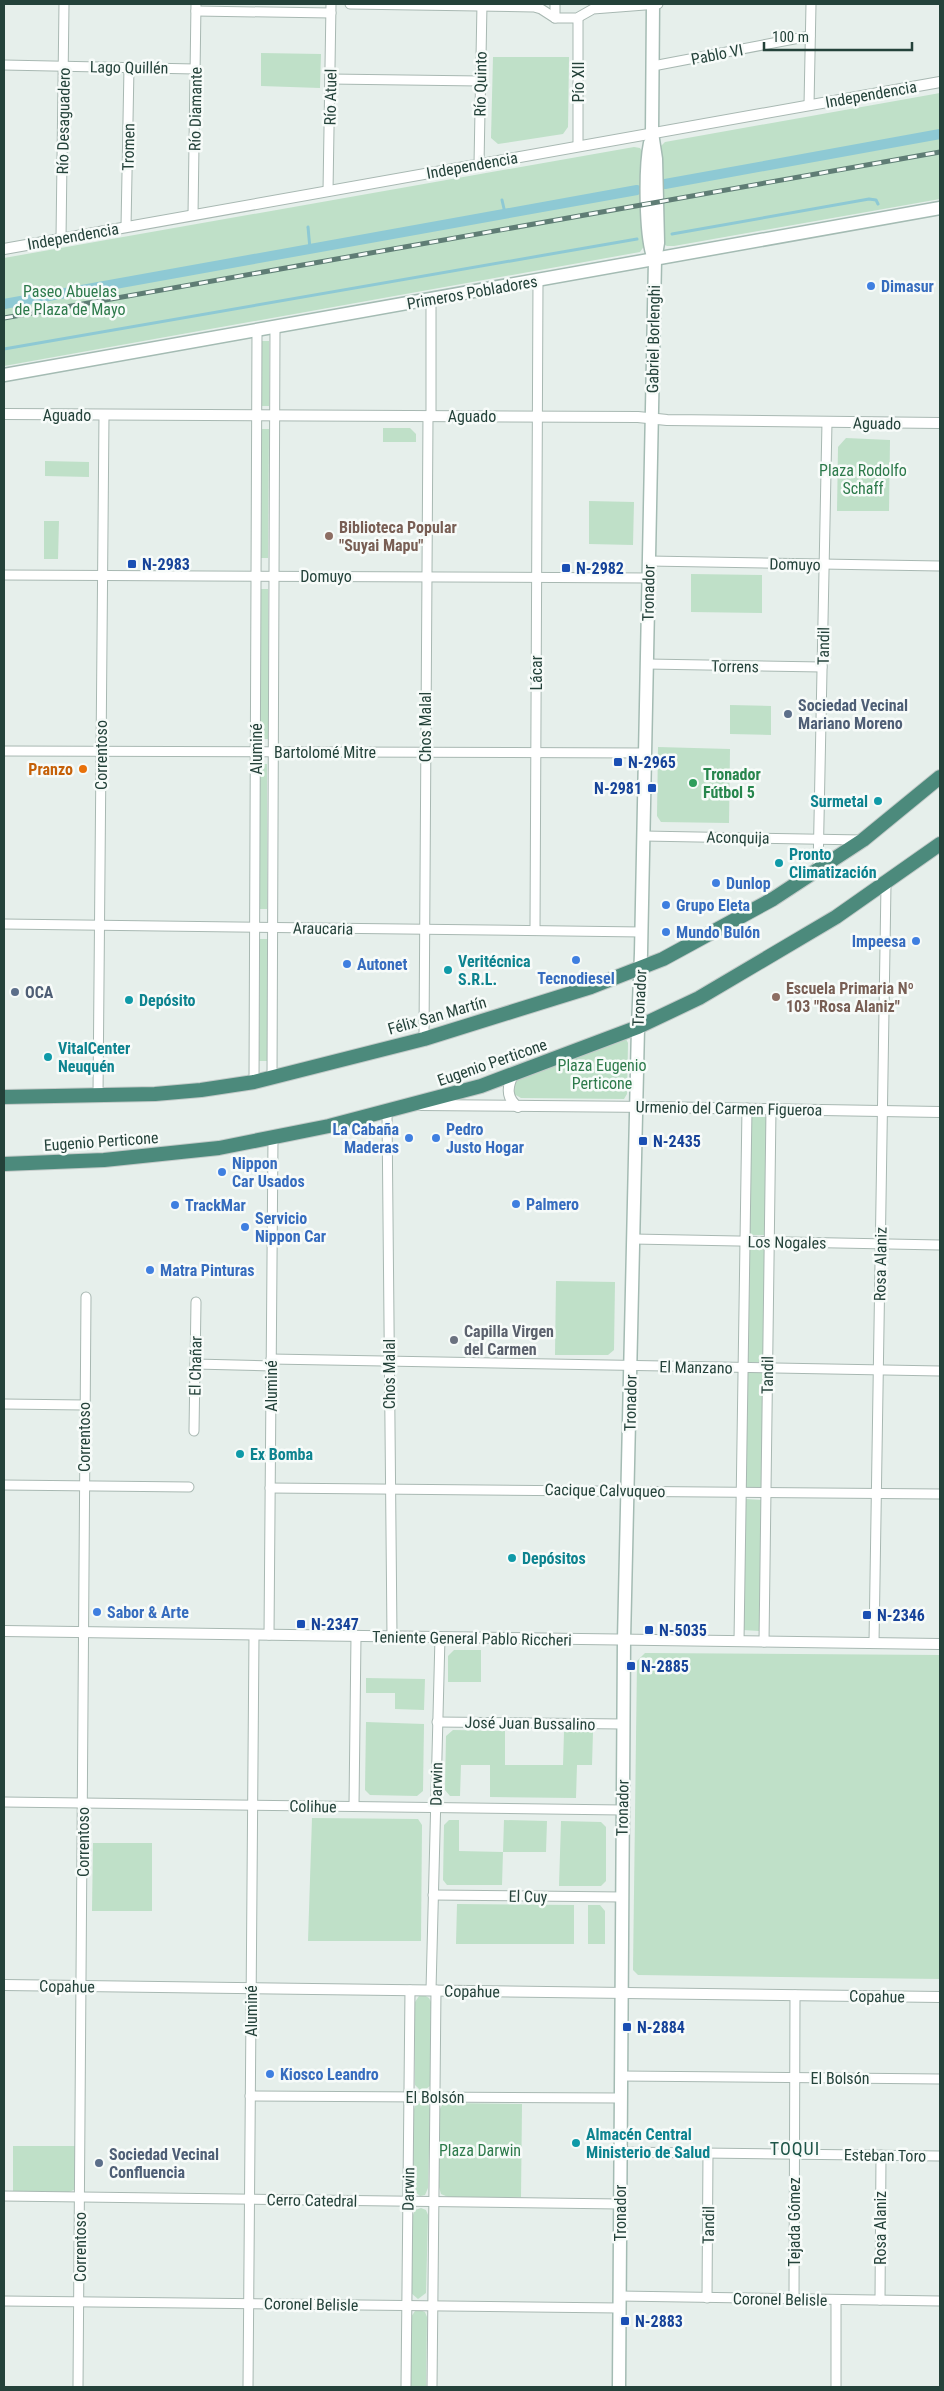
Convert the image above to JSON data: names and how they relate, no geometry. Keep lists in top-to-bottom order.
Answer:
{
  "streets": {
    "highway": ["Félix San Martín", "Eugenio Perticone"],
    "main road": ["Primeros Pobladores", "Gabriel Borlenghi", "Tronador"],
    "street": [
      "Pablo VI",
      "Lago Quillén",
      "Pío XII",
      "Río Quinto",
      "Independencia",
      "Río Atuel",
      "Río Diamante",
      "Río Desaguadero",
      "Tromen",
      "Aguado",
      "Domuyo",
      "Tandil",
      "Torrens",
      "Lácar",
      "Chos Malal",
      "Aluminé",
      "Bartolomé Mitre",
      "Correntoso",
      "Aconquija",
      "Araucaria",
      "Urmenio del Carmen Figueroa",
      "Los Nogales",
      "Rosa Alaniz",
      "El Chañar",
      "El Manzano",
      "Cacique Calvuqueo",
      "Teniente General Pablo Riccheri",
      "José Juan Bussalino",
      "Darwin",
      "Colihue",
      "El Cuy",
      "Copahue",
      "El Bolsón",
      "Esteban Toro",
      "Cerro Catedral",
      "Tejada Gómez",
      "Coronel Belisle"
    ]
  },
  "crossings": [
    ["Pablo VI", "Gabriel Borlenghi"],
    ["Lago Quillén", "Río Diamante"],
    ["Lago Quillén", "Río Desaguadero"],
    ["Lago Quillén", "Tromen"],
    ["Pío XII", "Independencia"],
    ["Río Quinto", "Independencia"],
    ["Independencia", "Río Atuel"],
    ["Independencia", "Río Diamante"],
    ["Independencia", "Río Desaguadero"],
    ["Independencia", "Tromen"],
    ["Independencia", "Gabriel Borlenghi"],
    ["Primeros Pobladores", "Gabriel Borlenghi"],
    ["Gabriel Borlenghi", "Aguado"],
    ["Gabriel Borlenghi", "Tronador"],
    ["Aguado", "Tronador"],
    ["Aguado", "Tandil"],
    ["Aguado", "Lácar"],
    ["Aguado", "Chos Malal"],
    ["Aguado", "Aluminé"],
    ["Aguado", "Correntoso"],
    ["Domuyo", "Tronador"],
    ["Domuyo", "Tandil"],
    ["Domuyo", "Lácar"],
    ["Domuyo", "Chos Malal"],
    ["Domuyo", "Aluminé"],
    ["Domuyo", "Correntoso"],
    ["Tronador", "Torrens"],
    ["Tronador", "Bartolomé Mitre"],
    ["Tronador", "Aconquija"],
    ["Tronador", "Araucaria"],
    ["Tronador", "Félix San Martín"],
    ["Tronador", "Eugenio Perticone"],
    ["Tronador", "Urmenio del Carmen Figueroa"],
    ["Tronador", "Los Nogales"],
    ["Tronador", "El Manzano"],
    ["Tronador", "Cacique Calvuqueo"],
    ["Tronador", "Teniente General Pablo Riccheri"],
    ["Tronador", "José Juan Bussalino"],
    ["Tronador", "Colihue"],
    ["Tronador", "El Cuy"],
    ["Tronador", "Copahue"],
    ["Tronador", "El Bolsón"],
    ["Tronador", "Esteban Toro"],
    ["Tronador", "Cerro Catedral"],
    ["Tronador", "Coronel Belisle"],
    ["Tandil", "Torrens"],
    ["Tandil", "Aconquija"],
    ["Tandil", "Félix San Martín"],
    ["Tandil", "Urmenio del Carmen Figueroa"],
    ["Tandil", "Los Nogales"],
    ["Tandil", "El Manzano"],
    ["Tandil", "Cacique Calvuqueo"],
    ["Tandil", "Teniente General Pablo Riccheri"],
    ["Tandil", "Esteban Toro"],
    ["Tandil", "Coronel Belisle"],
    ["Lácar", "Bartolomé Mitre"],
    ["Lácar", "Araucaria"],
    ["Chos Malal", "Bartolomé Mitre"],
    ["Chos Malal", "Araucaria"],
    ["Chos Malal", "Félix San Martín"],
    ["Chos Malal", "Eugenio Perticone"],
    ["Chos Malal", "El Manzano"],
    ["Chos Malal", "Cacique Calvuqueo"],
    ["Chos Malal", "Teniente General Pablo Riccheri"],
    ["Aluminé", "Bartolomé Mitre"],
    ["Aluminé", "Araucaria"],
    ["Aluminé", "Félix San Martín"],
    ["Aluminé", "Eugenio Perticone"],
    ["Aluminé", "El Manzano"],
    ["Aluminé", "Cacique Calvuqueo"],
    ["Aluminé", "Teniente General Pablo Riccheri"],
    ["Aluminé", "Colihue"],
    ["Aluminé", "Copahue"],
    ["Aluminé", "El Bolsón"],
    ["Aluminé", "Cerro Catedral"],
    ["Aluminé", "Coronel Belisle"],
    ["Bartolomé Mitre", "Correntoso"],
    ["Correntoso", "Araucaria"],
    ["Correntoso", "Félix San Martín"],
    ["Correntoso", "Teniente General Pablo Riccheri"],
    ["Correntoso", "Colihue"],
    ["Correntoso", "Copahue"],
    ["Correntoso", "Cerro Catedral"],
    ["Correntoso", "Coronel Belisle"],
    ["Aconquija", "Félix San Martín"],
    ["Eugenio Perticone", "Urmenio del Carmen Figueroa"],
    ["Eugenio Perticone", "Rosa Alaniz"],
    ["Urmenio del Carmen Figueroa", "Rosa Alaniz"],
    ["Los Nogales", "Rosa Alaniz"],
    ["Rosa Alaniz", "El Manzano"],
    ["Rosa Alaniz", "Cacique Calvuqueo"],
    ["Rosa Alaniz", "Teniente General Pablo Riccheri"],
    ["Rosa Alaniz", "Esteban Toro"],
    ["Rosa Alaniz", "Coronel Belisle"],
    ["El Chañar", "El Manzano"],
    ["Teniente General Pablo Riccheri", "Darwin"],
    ["José Juan Bussalino", "Darwin"],
    ["Darwin", "Colihue"],
    ["Darwin", "El Cuy"],
    ["Darwin", "Copahue"],
    ["Darwin", "El Bolsón"],
    ["Darwin", "Cerro Catedral"],
    ["Darwin", "Coronel Belisle"],
    ["Copahue", "Tejada Gómez"],
    ["El Bolsón", "Tejada Gómez"],
    ["Esteban Toro", "Tejada Gómez"],
    ["Tejada Gómez", "Coronel Belisle"]
  ],
  "districts": ["TOQUI"],
  "parks": [
    "Paseo Abuelas de Plaza de Mayo",
    "Plaza Rodolfo Schaff",
    "Plaza Eugenio Perticone",
    "Plaza Darwin"
  ],
  "places": {
    "other": [
      "Dimasur",
      "Biblioteca Popular \"Suyai Mapu\"",
      "Sociedad Vecinal Mariano Moreno",
      "Pranzo",
      "Tronador Fútbol 5",
      "Surmetal",
      "Pronto Climatización",
      "Dunlop",
      "Grupo Eleta",
      "Mundo Bulón",
      "Impeesa",
      "Tecnodiesel",
      "Autonet",
      "Veritécnica S.R.L.",
      "OCA",
      "Escuela Primaria Nº 103 \"Rosa Alaniz\"",
      "Depósito",
      "VitalCenter Neuquén",
      "La Cabaña Maderas",
      "Pedro Justo Hogar",
      "Nippon Car Usados",
      "Palmero",
      "TrackMar",
      "Servicio Nippon Car",
      "Matra Pinturas",
      "Capilla Virgen del Carmen",
      "Ex Bomba",
      "Depósitos",
      "Sabor & Arte",
      "Kiosco Leandro",
      "Almacén Central Ministerio de Salud",
      "Sociedad Vecinal Confluencia"
    ],
    "transit": [
      "N-2983",
      "N-2982",
      "N-2965",
      "N-2981",
      "N-2435",
      "N-2346",
      "N-2347",
      "N-5035",
      "N-2885",
      "N-2884",
      "N-2883"
    ]
  },
  "scale_bar": "100 m"
}
